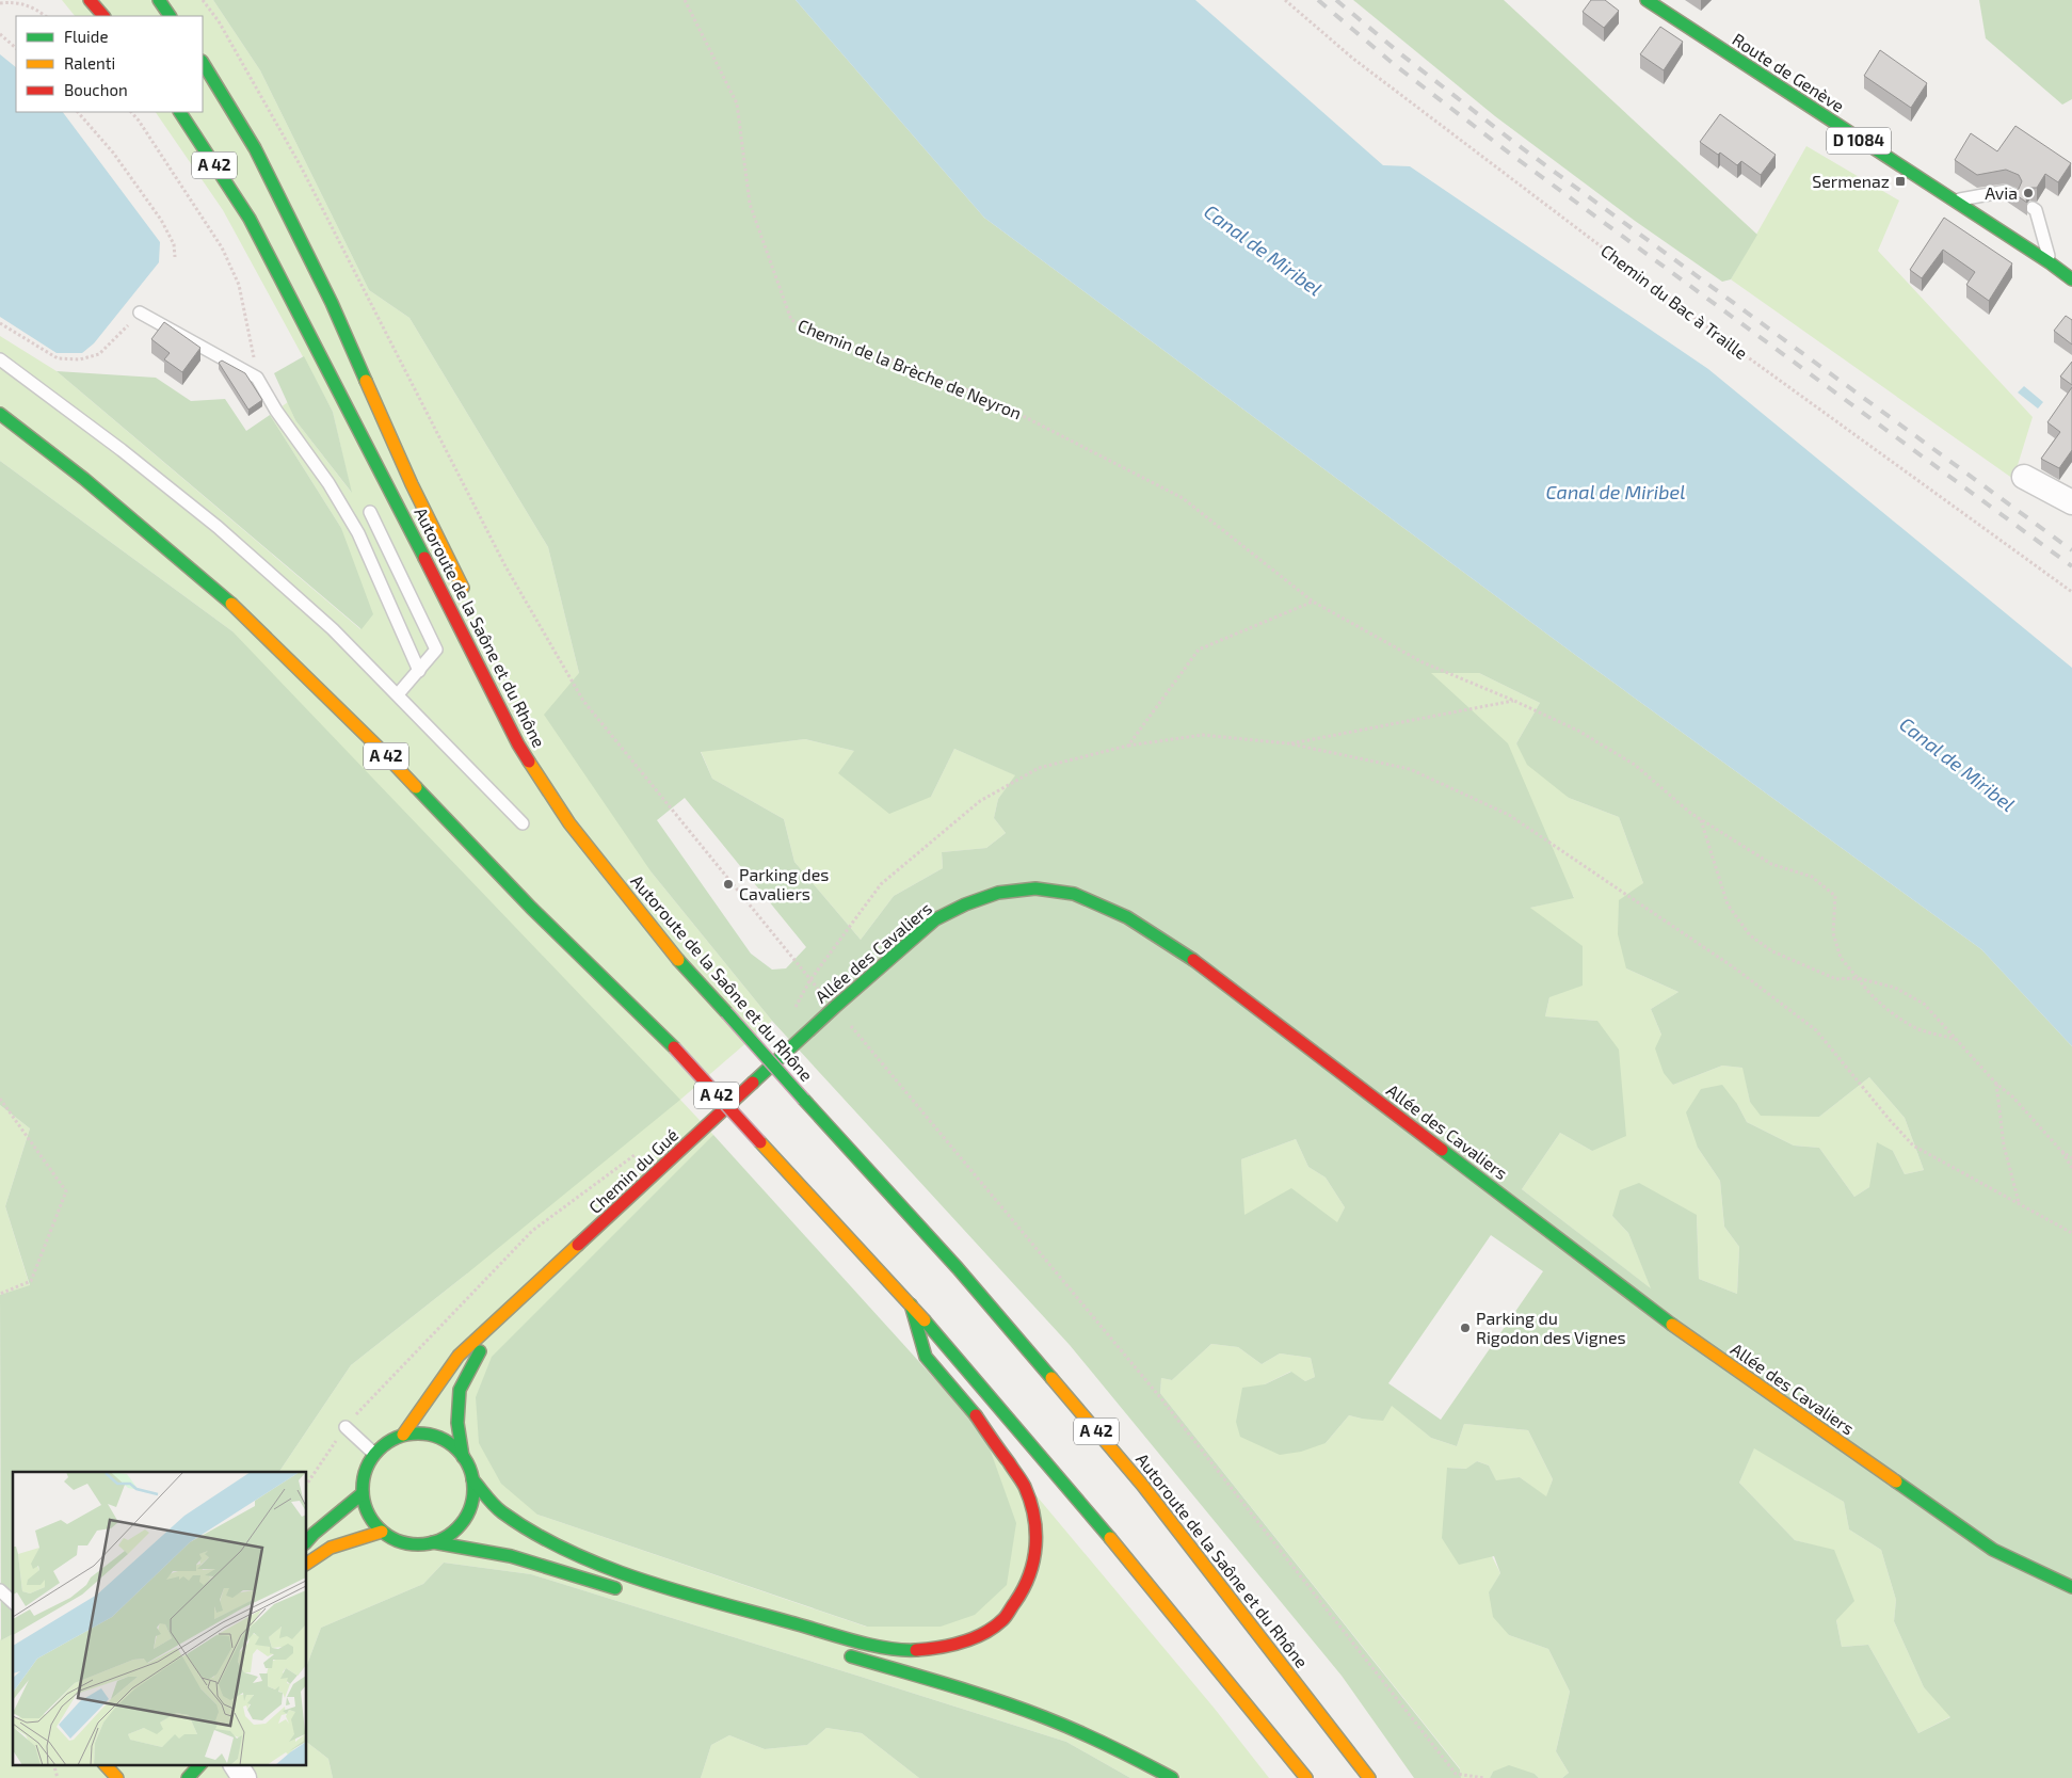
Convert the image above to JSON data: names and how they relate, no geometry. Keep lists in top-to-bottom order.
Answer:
{
  "streets": {
    "main road": [
      "Route de Genève",
      "D 1084",
      "A 42",
      "Autoroute de la Saône et du Rhône",
      "Allée des Cavaliers",
      "Chemin du Gué"
    ],
    "path": ["Chemin du Bac à Traille", "Chemin de la Brèche de Neyron"]
  },
  "crossings": [
    ["Allée des Cavaliers", "Chemin du Gué"]
  ],
  "water": ["Canal de Miribel"],
  "places": {
    "transit": ["Sermenaz"],
    "other": ["Avia", "Parking des Cavaliers", "Parking du Rigodon des Vignes"]
  },
  "legend": ["Fluide", "Ralenti", "Bouchon"]
}
